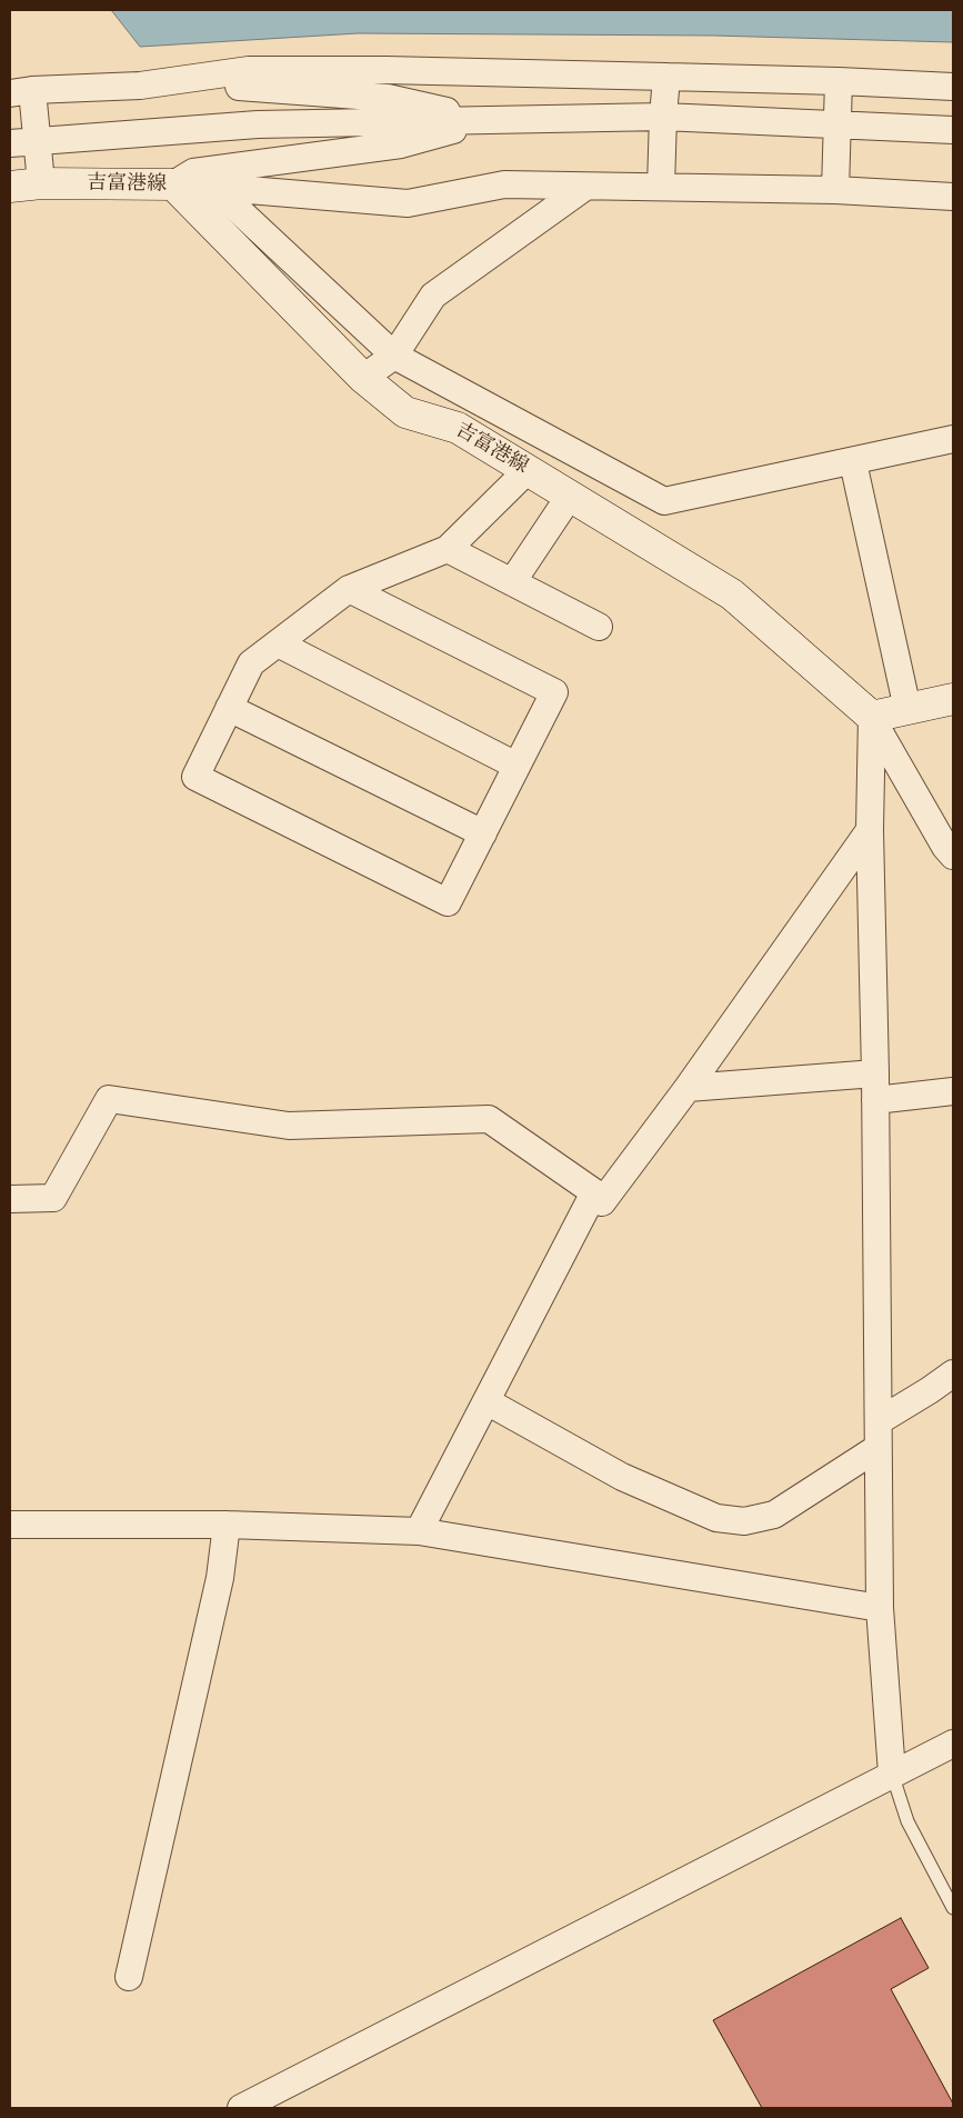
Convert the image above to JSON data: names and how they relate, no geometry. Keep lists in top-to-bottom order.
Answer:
{
  "streets": {
    "main road": ["吉富港線"]
  }
}
